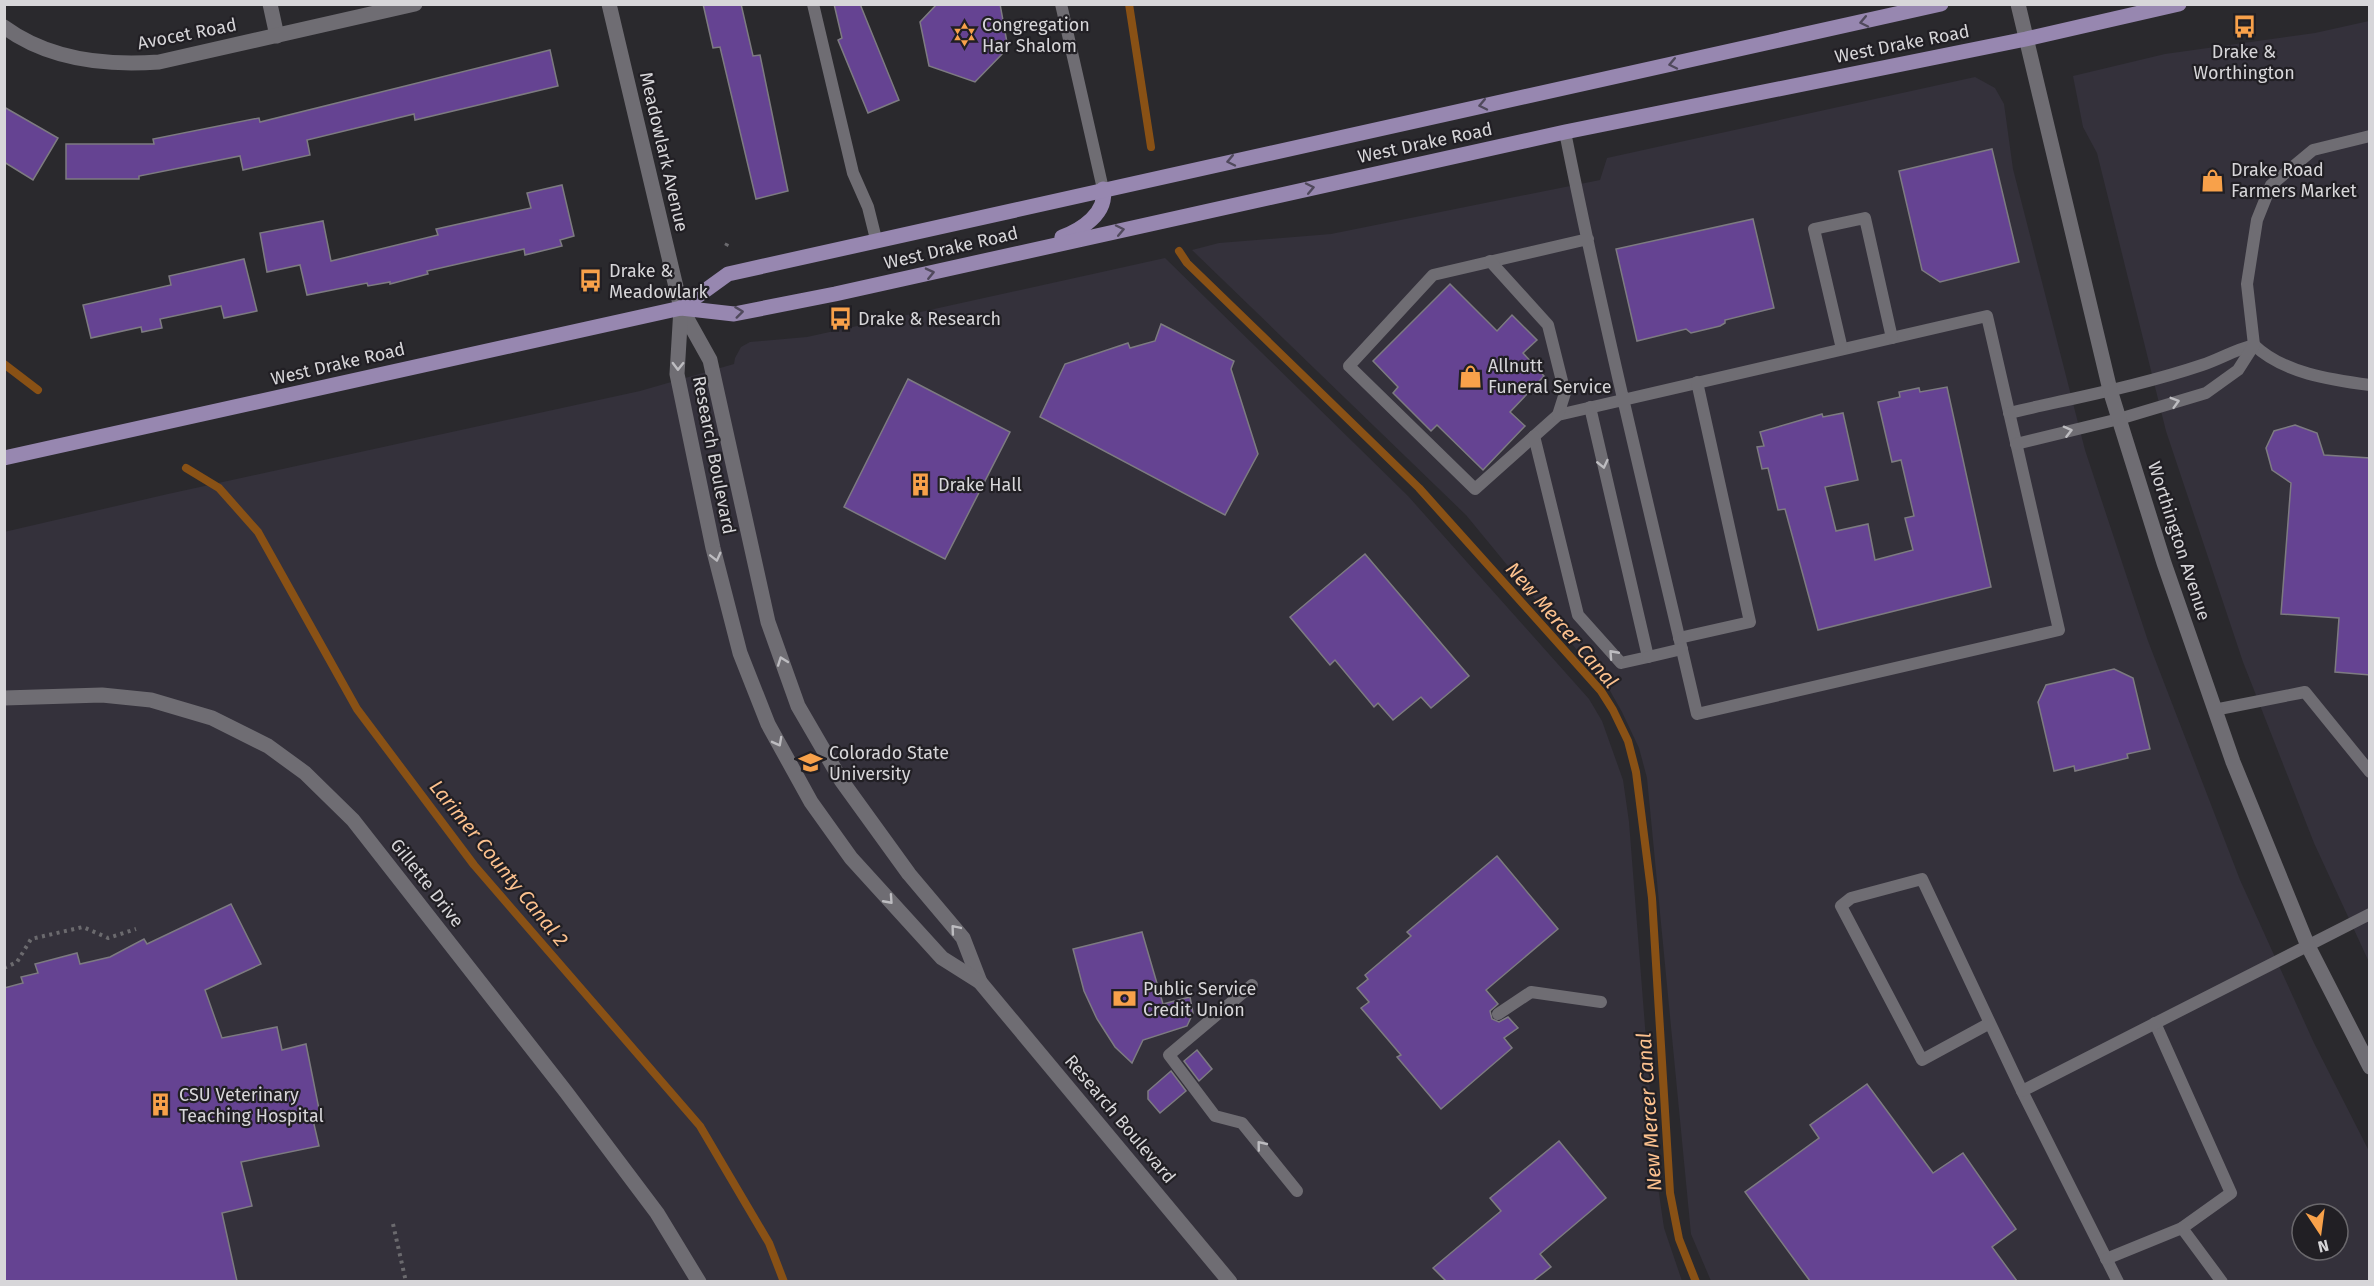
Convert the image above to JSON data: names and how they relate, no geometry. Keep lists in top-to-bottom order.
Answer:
{
  "streets": {
    "main road": ["West Drake Road"],
    "street": [
      "Avocet Road",
      "Meadowlark Avenue",
      "Research Boulevard",
      "Worthington Avenue",
      "Gillette Drive"
    ]
  },
  "crossings": [
    ["West Drake Road", "Meadowlark Avenue"],
    ["West Drake Road", "Research Boulevard"],
    ["West Drake Road", "Worthington Avenue"],
    ["Meadowlark Avenue", "Research Boulevard"]
  ],
  "water": ["New Mercer Canal", "Larimer County Canal 2"],
  "places": {
    "bus stop": ["Drake & Worthington", "Drake & Meadowlark", "Drake & Research"],
    "synagogue": ["Congregation Har Shalom"],
    "shop": ["Drake Road Farmers Market", "Allnutt Funeral Service"],
    "building": ["Drake Hall", "CSU Veterinary Teaching Hospital"],
    "school or university": ["Colorado State University"],
    "bank": ["Public Service Credit Union"]
  },
  "north": "bottom"
}
